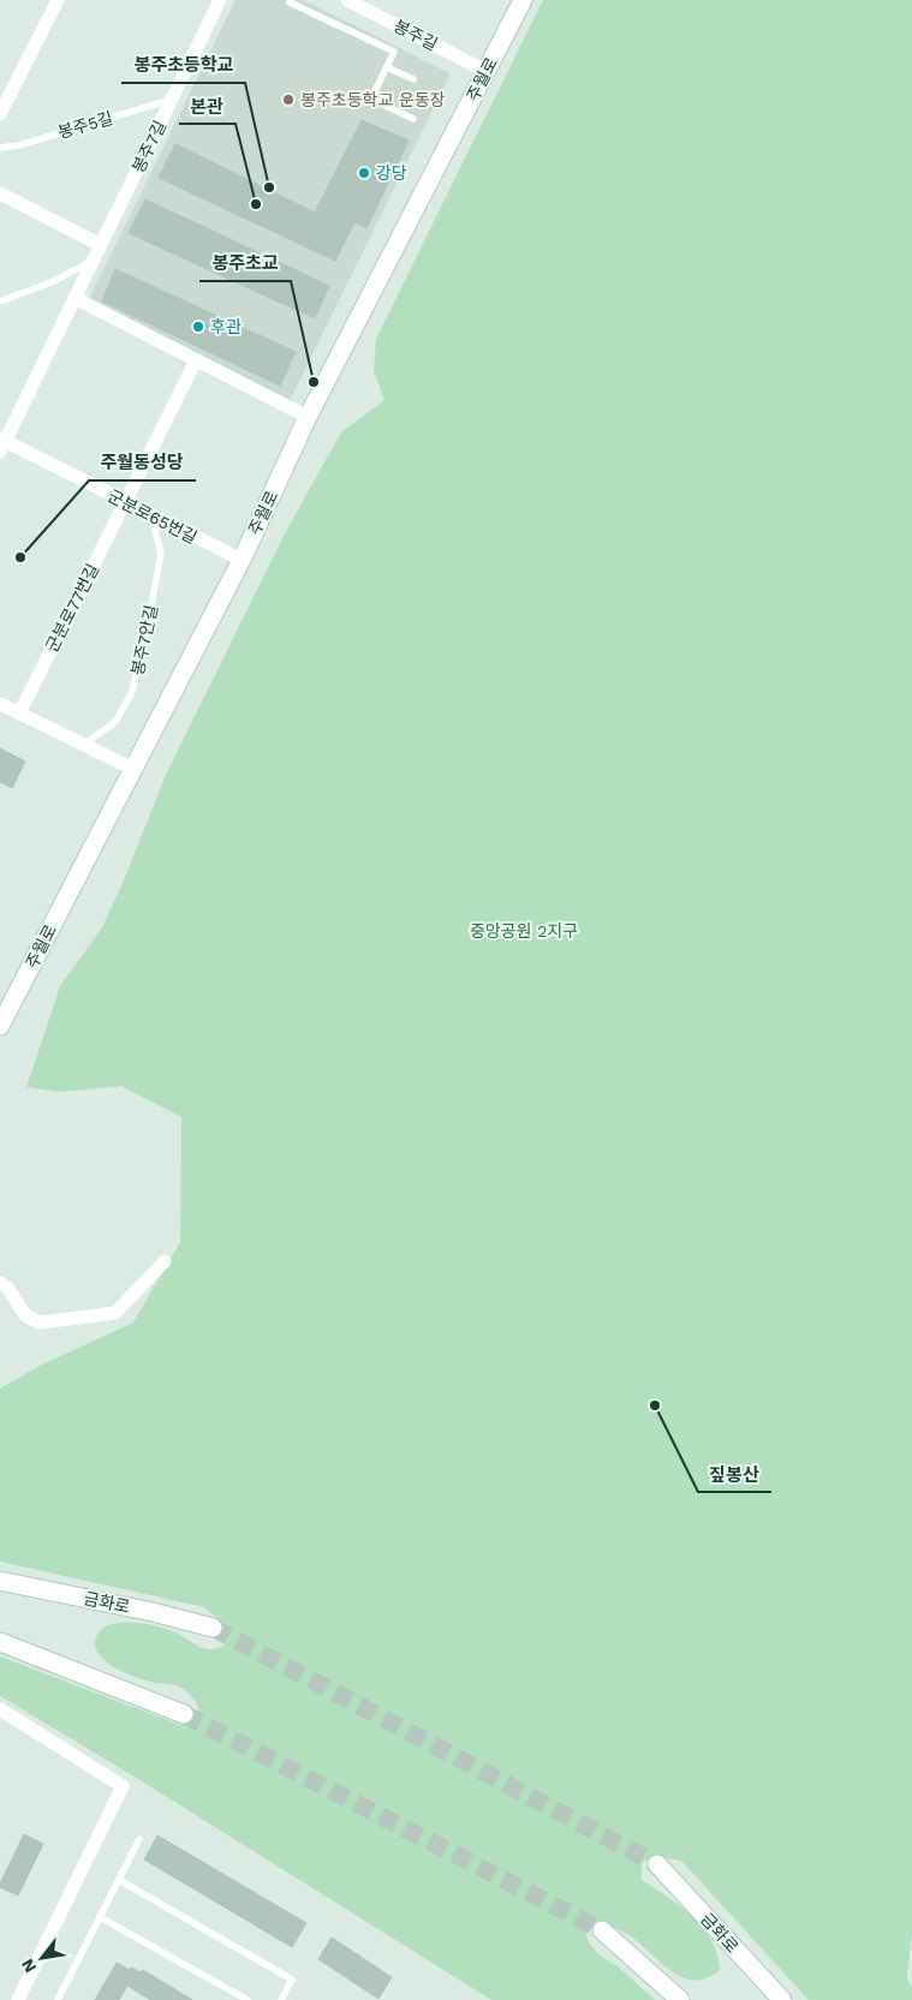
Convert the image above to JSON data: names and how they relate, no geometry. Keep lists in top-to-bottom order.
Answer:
{
  "streets": {
    "street": [
      "봉주길",
      "주월로",
      "봉주7길",
      "군분로65번길",
      "군분로77번길",
      "금화로"
    ],
    "lane": ["봉주5길", "봉주7안길"]
  },
  "crossings": [
    ["봉주길", "주월로"],
    ["주월로", "군분로65번길"],
    ["봉주5길", "봉주7길"],
    ["봉주7길", "군분로65번길"],
    ["군분로65번길", "군분로77번길"],
    ["군분로65번길", "봉주7안길"]
  ],
  "parks": ["중앙공원 2지구"],
  "places": [
    "봉주초등학교 운동장",
    "강당",
    "봉주초등학교",
    "본관",
    "후관",
    "봉주초교",
    "주월동성당",
    "짚봉산"
  ],
  "north": "bottom left"
}
